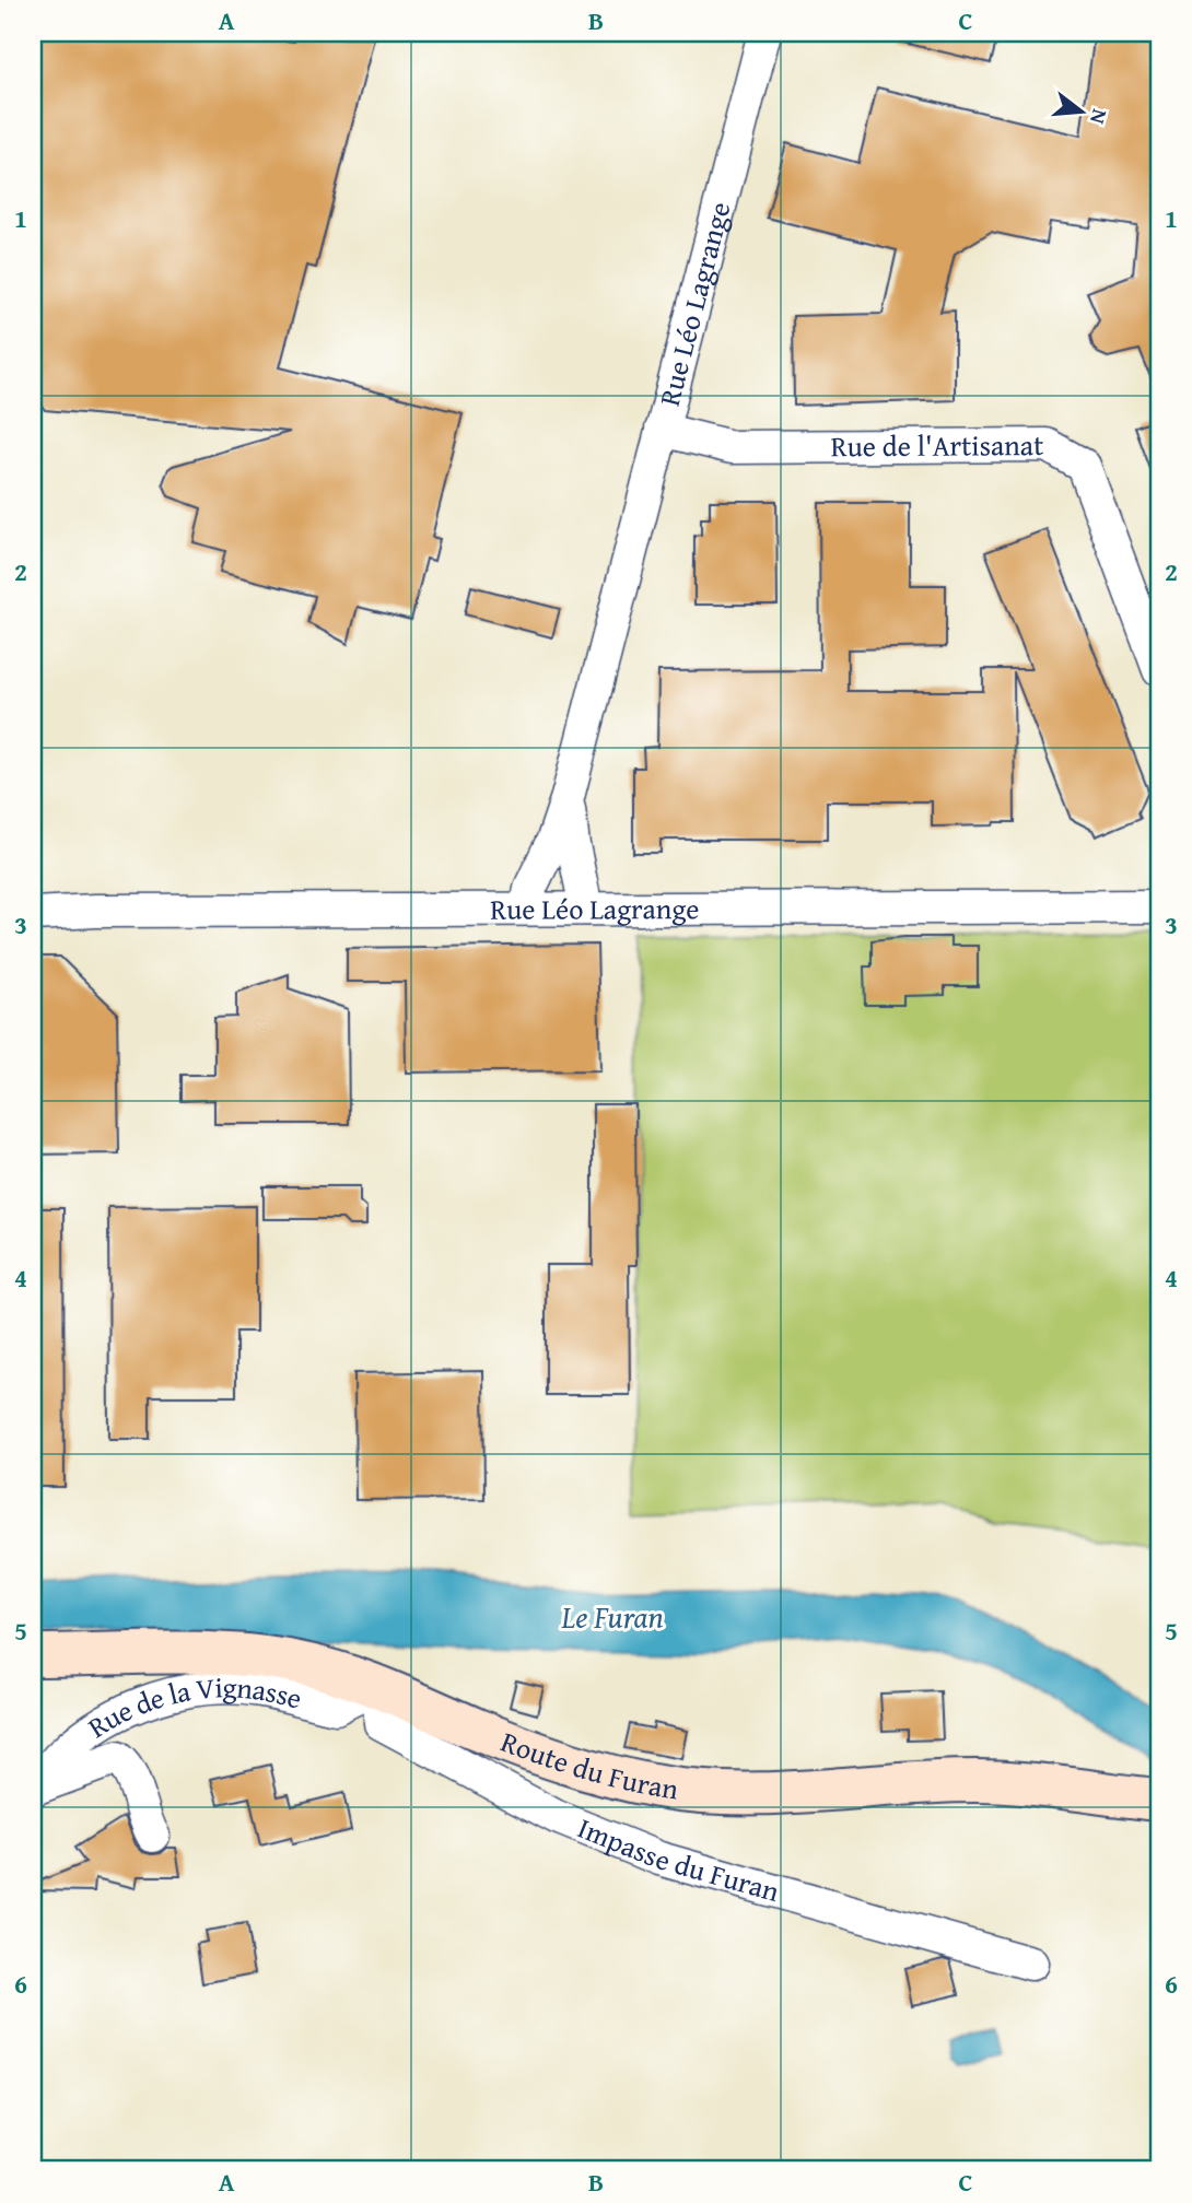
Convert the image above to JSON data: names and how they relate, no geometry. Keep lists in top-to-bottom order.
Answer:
{
  "streets": {
    "main road": ["Route du Furan"],
    "street": [
      "Rue Léo Lagrange",
      "Rue de l'Artisanat",
      "Rue de la Vignasse",
      "Impasse du Furan"
    ]
  },
  "crossings": [
    ["Rue Léo Lagrange", "Rue de l'Artisanat"],
    ["Rue de la Vignasse", "Route du Furan"],
    ["Rue de la Vignasse", "Impasse du Furan"],
    ["Route du Furan", "Impasse du Furan"]
  ],
  "water": ["Le Furan"],
  "north": "right",
  "grid": {
    "columns": ["A", "B", "C"],
    "rows": [
      "1",
      "2",
      "3",
      "4",
      "5",
      "6"
    ]
  }
}
